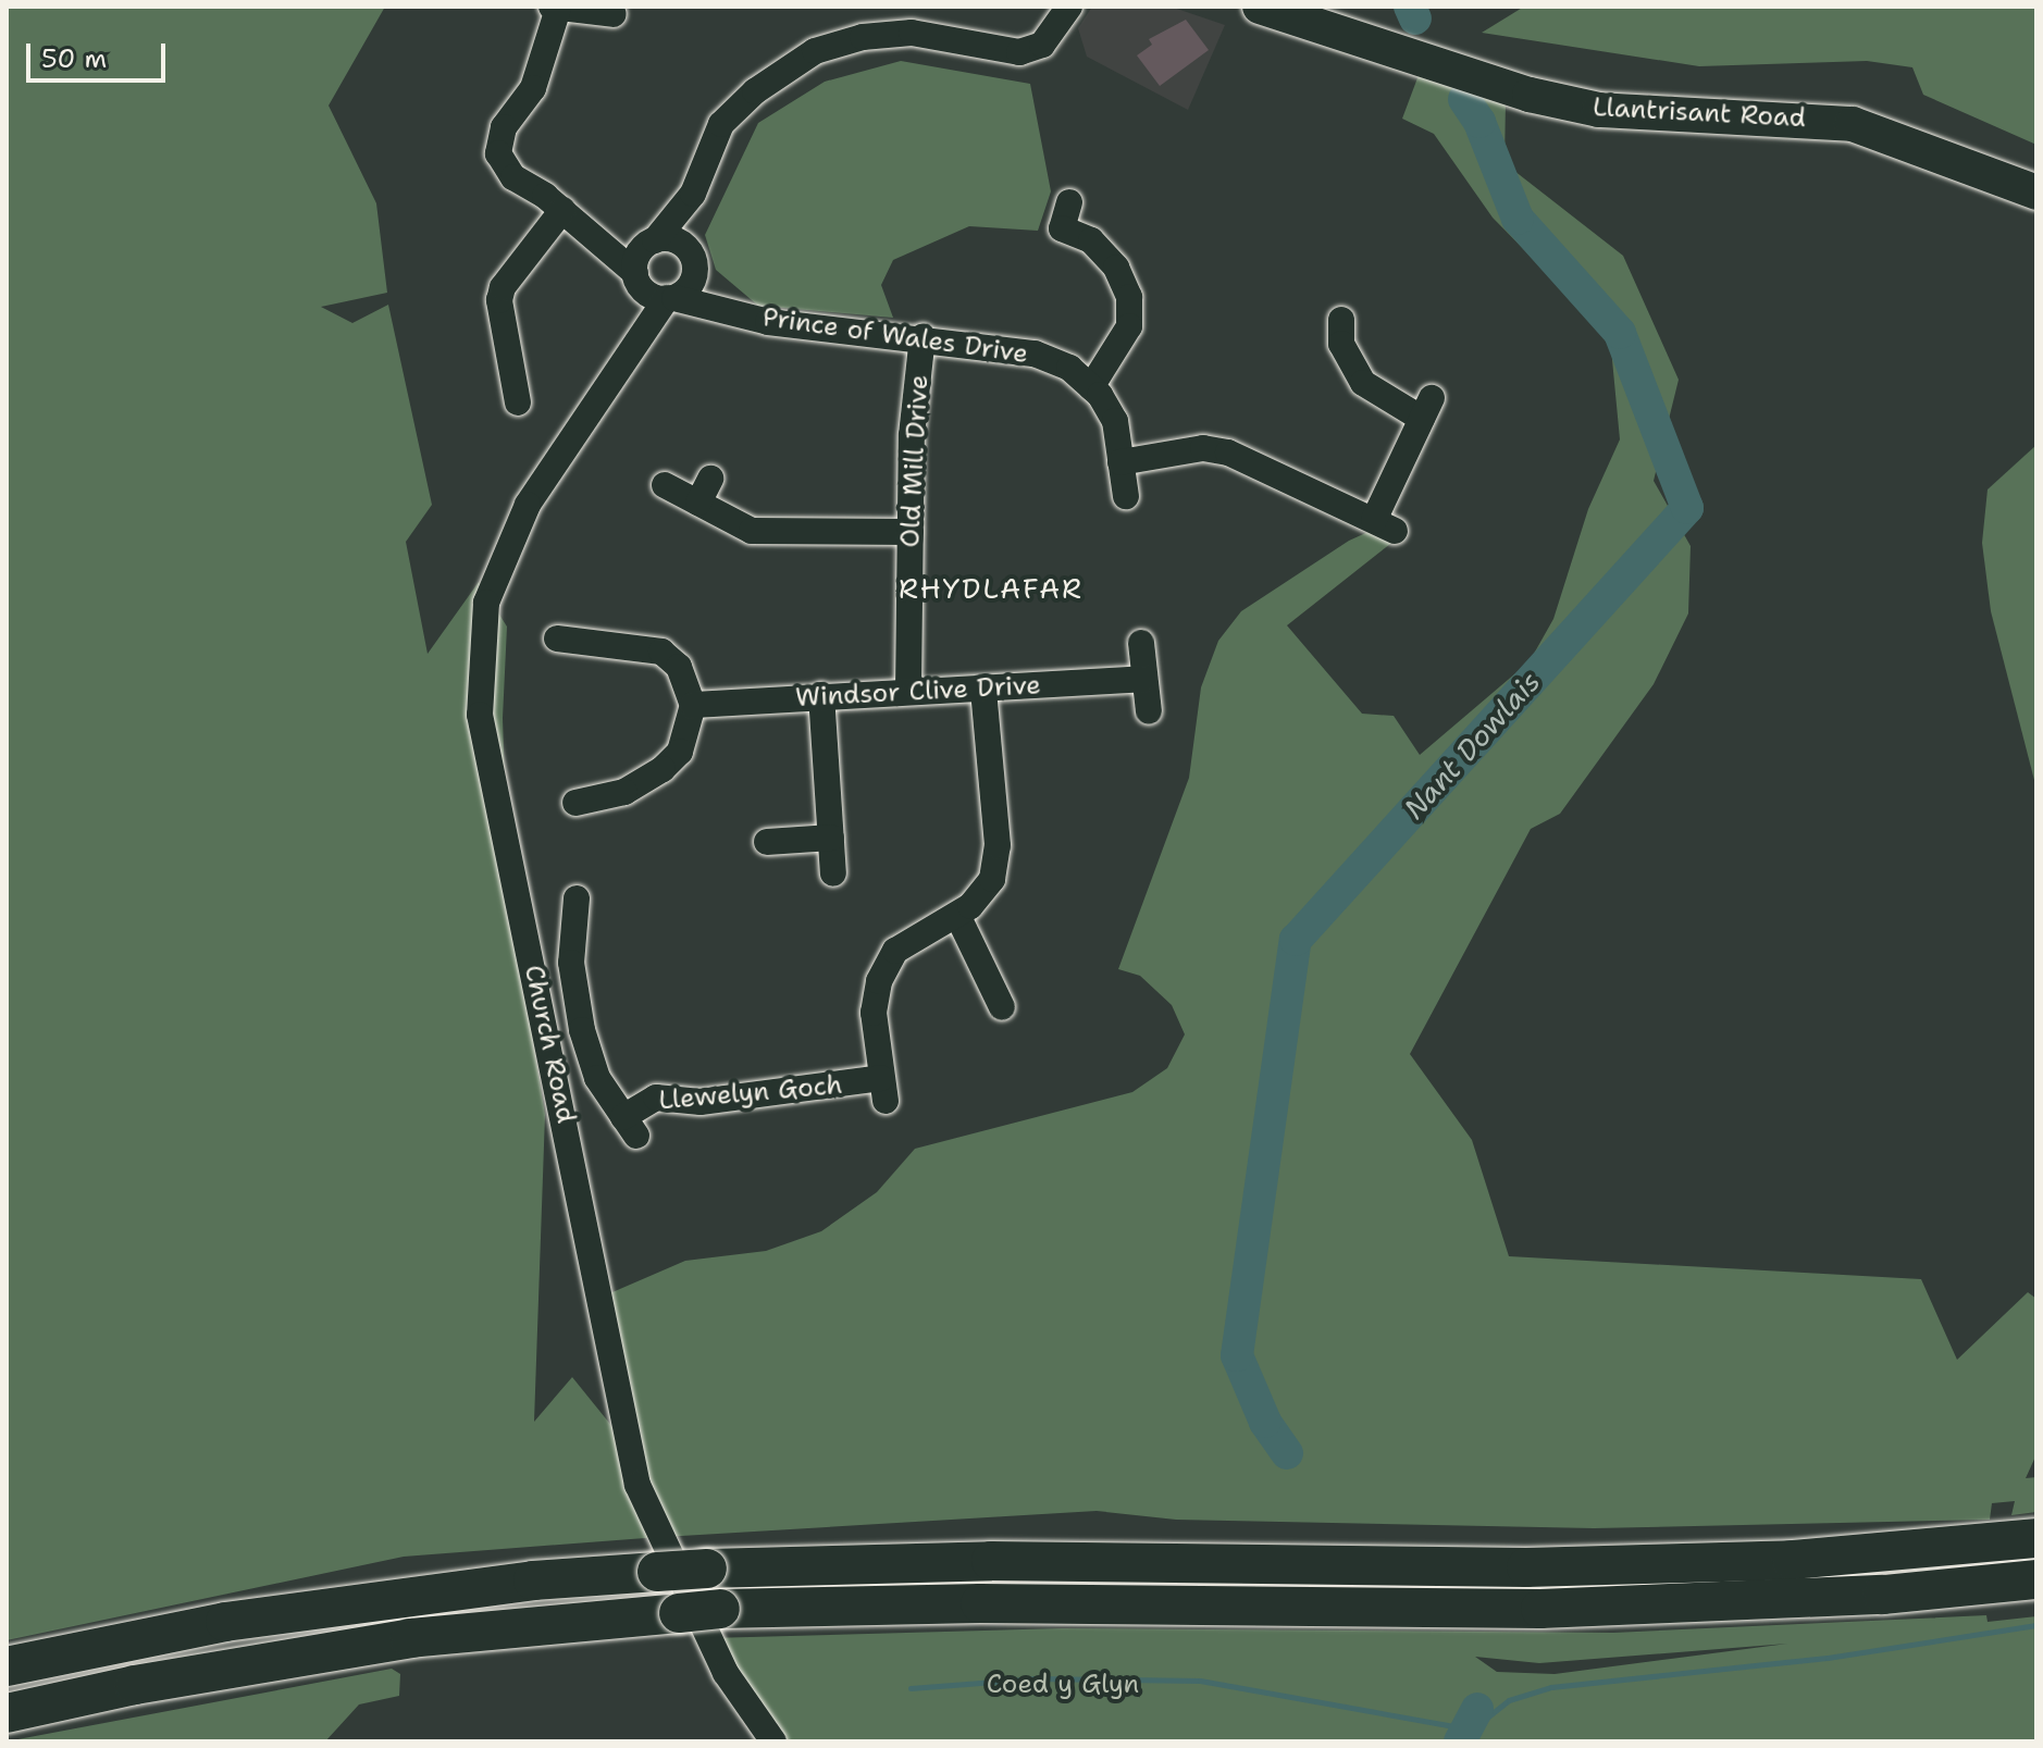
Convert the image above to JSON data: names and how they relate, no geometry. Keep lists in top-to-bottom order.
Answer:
{
  "streets": {
    "main road": ["Llantrisant Road"],
    "street": [
      "Prince of Wales Drive",
      "Old Mill Drive",
      "Windsor Clive Drive",
      "Church Road",
      "Llewelyn Goch"
    ]
  },
  "crossings": [
    ["Prince of Wales Drive", "Old Mill Drive"],
    ["Prince of Wales Drive", "Church Road"],
    ["Old Mill Drive", "Windsor Clive Drive"],
    ["Windsor Clive Drive", "Llewelyn Goch"]
  ],
  "districts": ["RHYDLAFAR"],
  "water": ["Nant Dowlais"],
  "parks": ["Coed y Glyn"],
  "scale_bar": "50 m"
}
